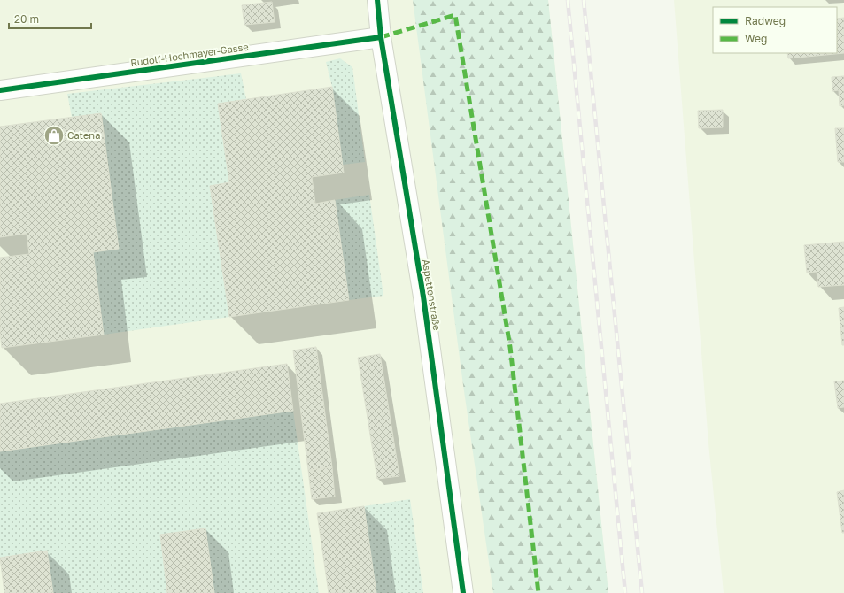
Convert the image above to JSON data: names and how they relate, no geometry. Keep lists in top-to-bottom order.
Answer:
{
  "streets": {
    "street": ["Rudolf-Hochmayer-Gasse", "Aspettenstraße"]
  },
  "crossings": [
    ["Rudolf-Hochmayer-Gasse", "Aspettenstraße"]
  ],
  "places": {
    "shop": ["Catena"]
  },
  "legend": ["Radweg", "Weg"],
  "scale_bar": "20 m"
}
